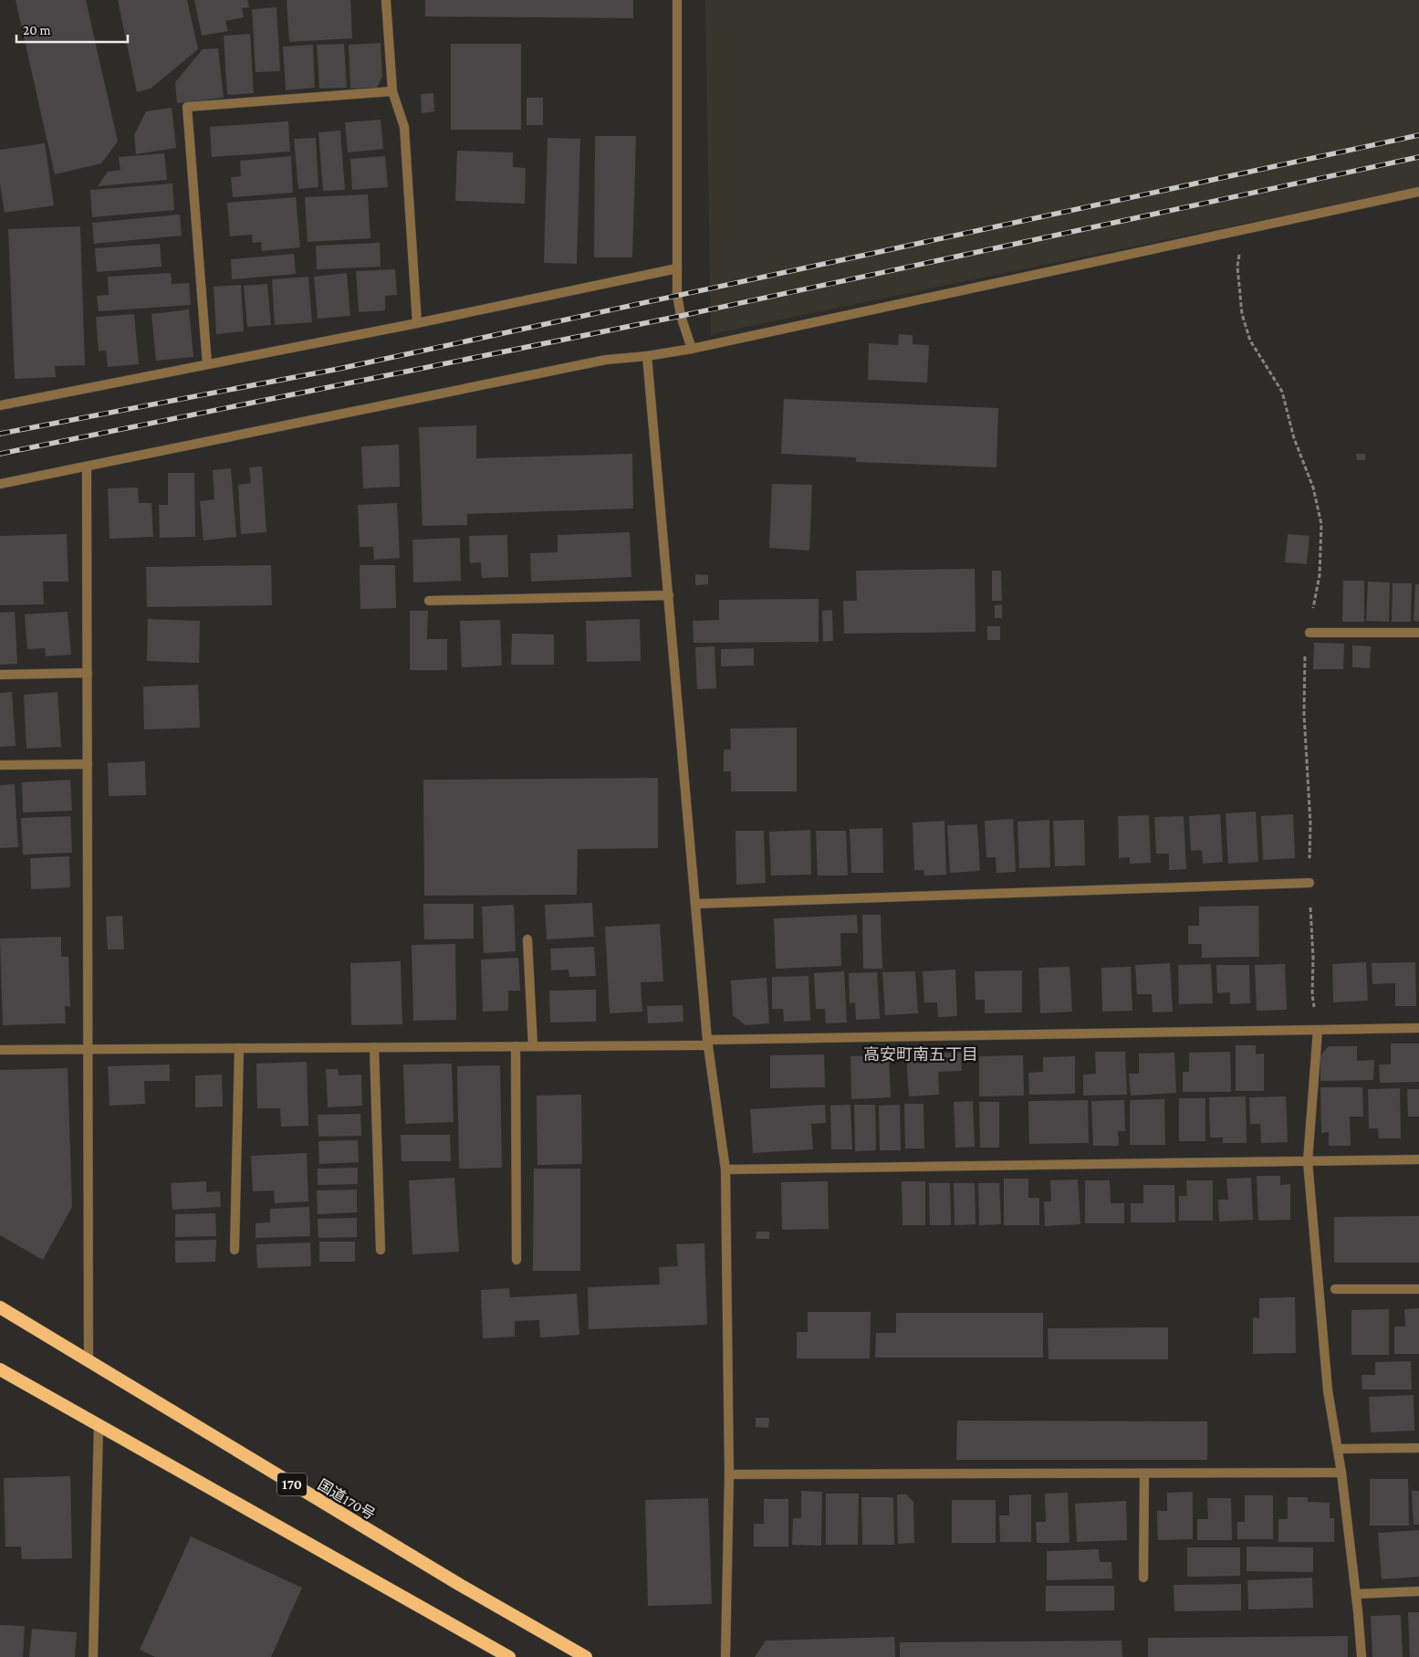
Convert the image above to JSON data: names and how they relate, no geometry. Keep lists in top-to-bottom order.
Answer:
{
  "streets": {
    "highway": ["170", "国道170号"]
  },
  "districts": ["高安町南五丁目"],
  "scale_bar": "20 m"
}
